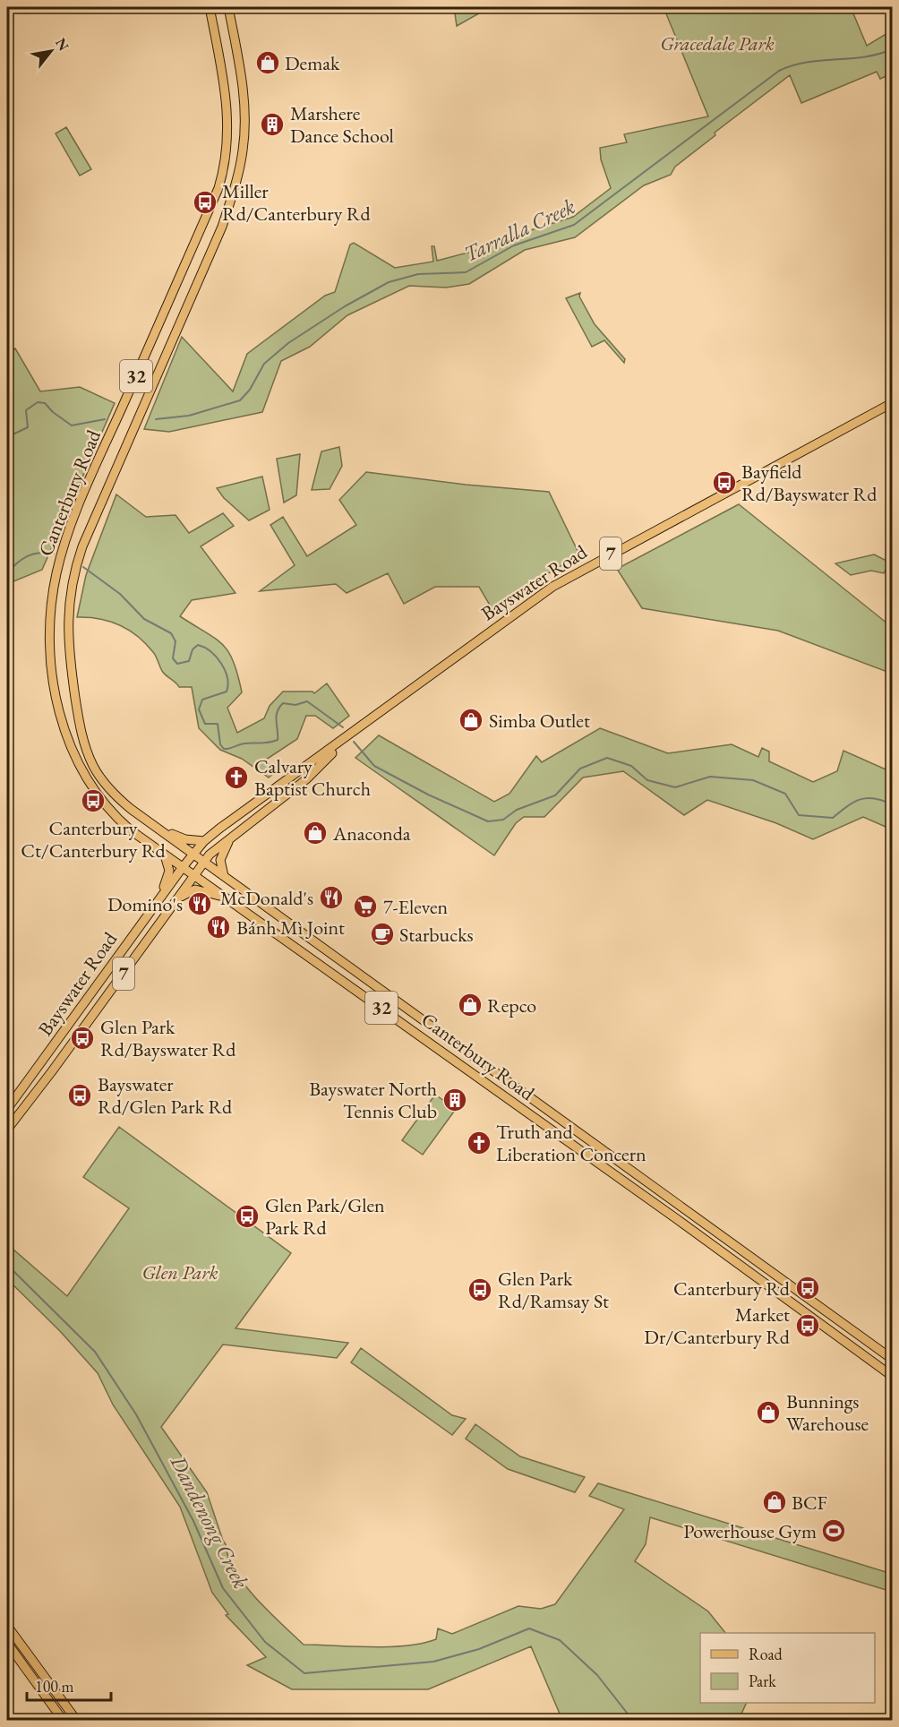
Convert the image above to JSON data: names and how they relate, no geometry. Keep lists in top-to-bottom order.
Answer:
{
  "streets": {
    "main road": [
      "32",
      "Canterbury Road",
      "7",
      "Bayswater Road"
    ]
  },
  "crossings": [
    ["Canterbury Road", "Bayswater Road"]
  ],
  "water": ["Tarralla Creek", "Dandenong Creek"],
  "parks": ["Gracedale Park", "Glen Park"],
  "places": {
    "shop": [
      "Demak",
      "Simba Outlet",
      "Anaconda",
      "Repco",
      "Bunnings Warehouse",
      "BCF"
    ],
    "building": ["Marshere Dance School", "Bayswater North Tennis Club"],
    "bus stop": [
      "Miller Rd/Canterbury Rd",
      "Bayfield Rd/Bayswater Rd",
      "Canterbury Ct/Canterbury Rd",
      "Glen Park Rd/Bayswater Rd",
      "Bayswater Rd/Glen Park Rd",
      "Glen Park/Glen Park Rd",
      "Canterbury Rd",
      "Glen Park Rd/Ramsay St",
      "Market Dr/Canterbury Rd"
    ],
    "church": ["Calvary Baptist Church", "Truth and Liberation Concern"],
    "restaurant": ["McDonald's", "Domino's", "Bánh Mì Joint"],
    "supermarket": ["7-Eleven"],
    "cafe": ["Starbucks"],
    "sports": ["Powerhouse Gym"]
  },
  "legend": ["Road", "Park"],
  "scale_bar": "100 m",
  "north": "top right"
}
